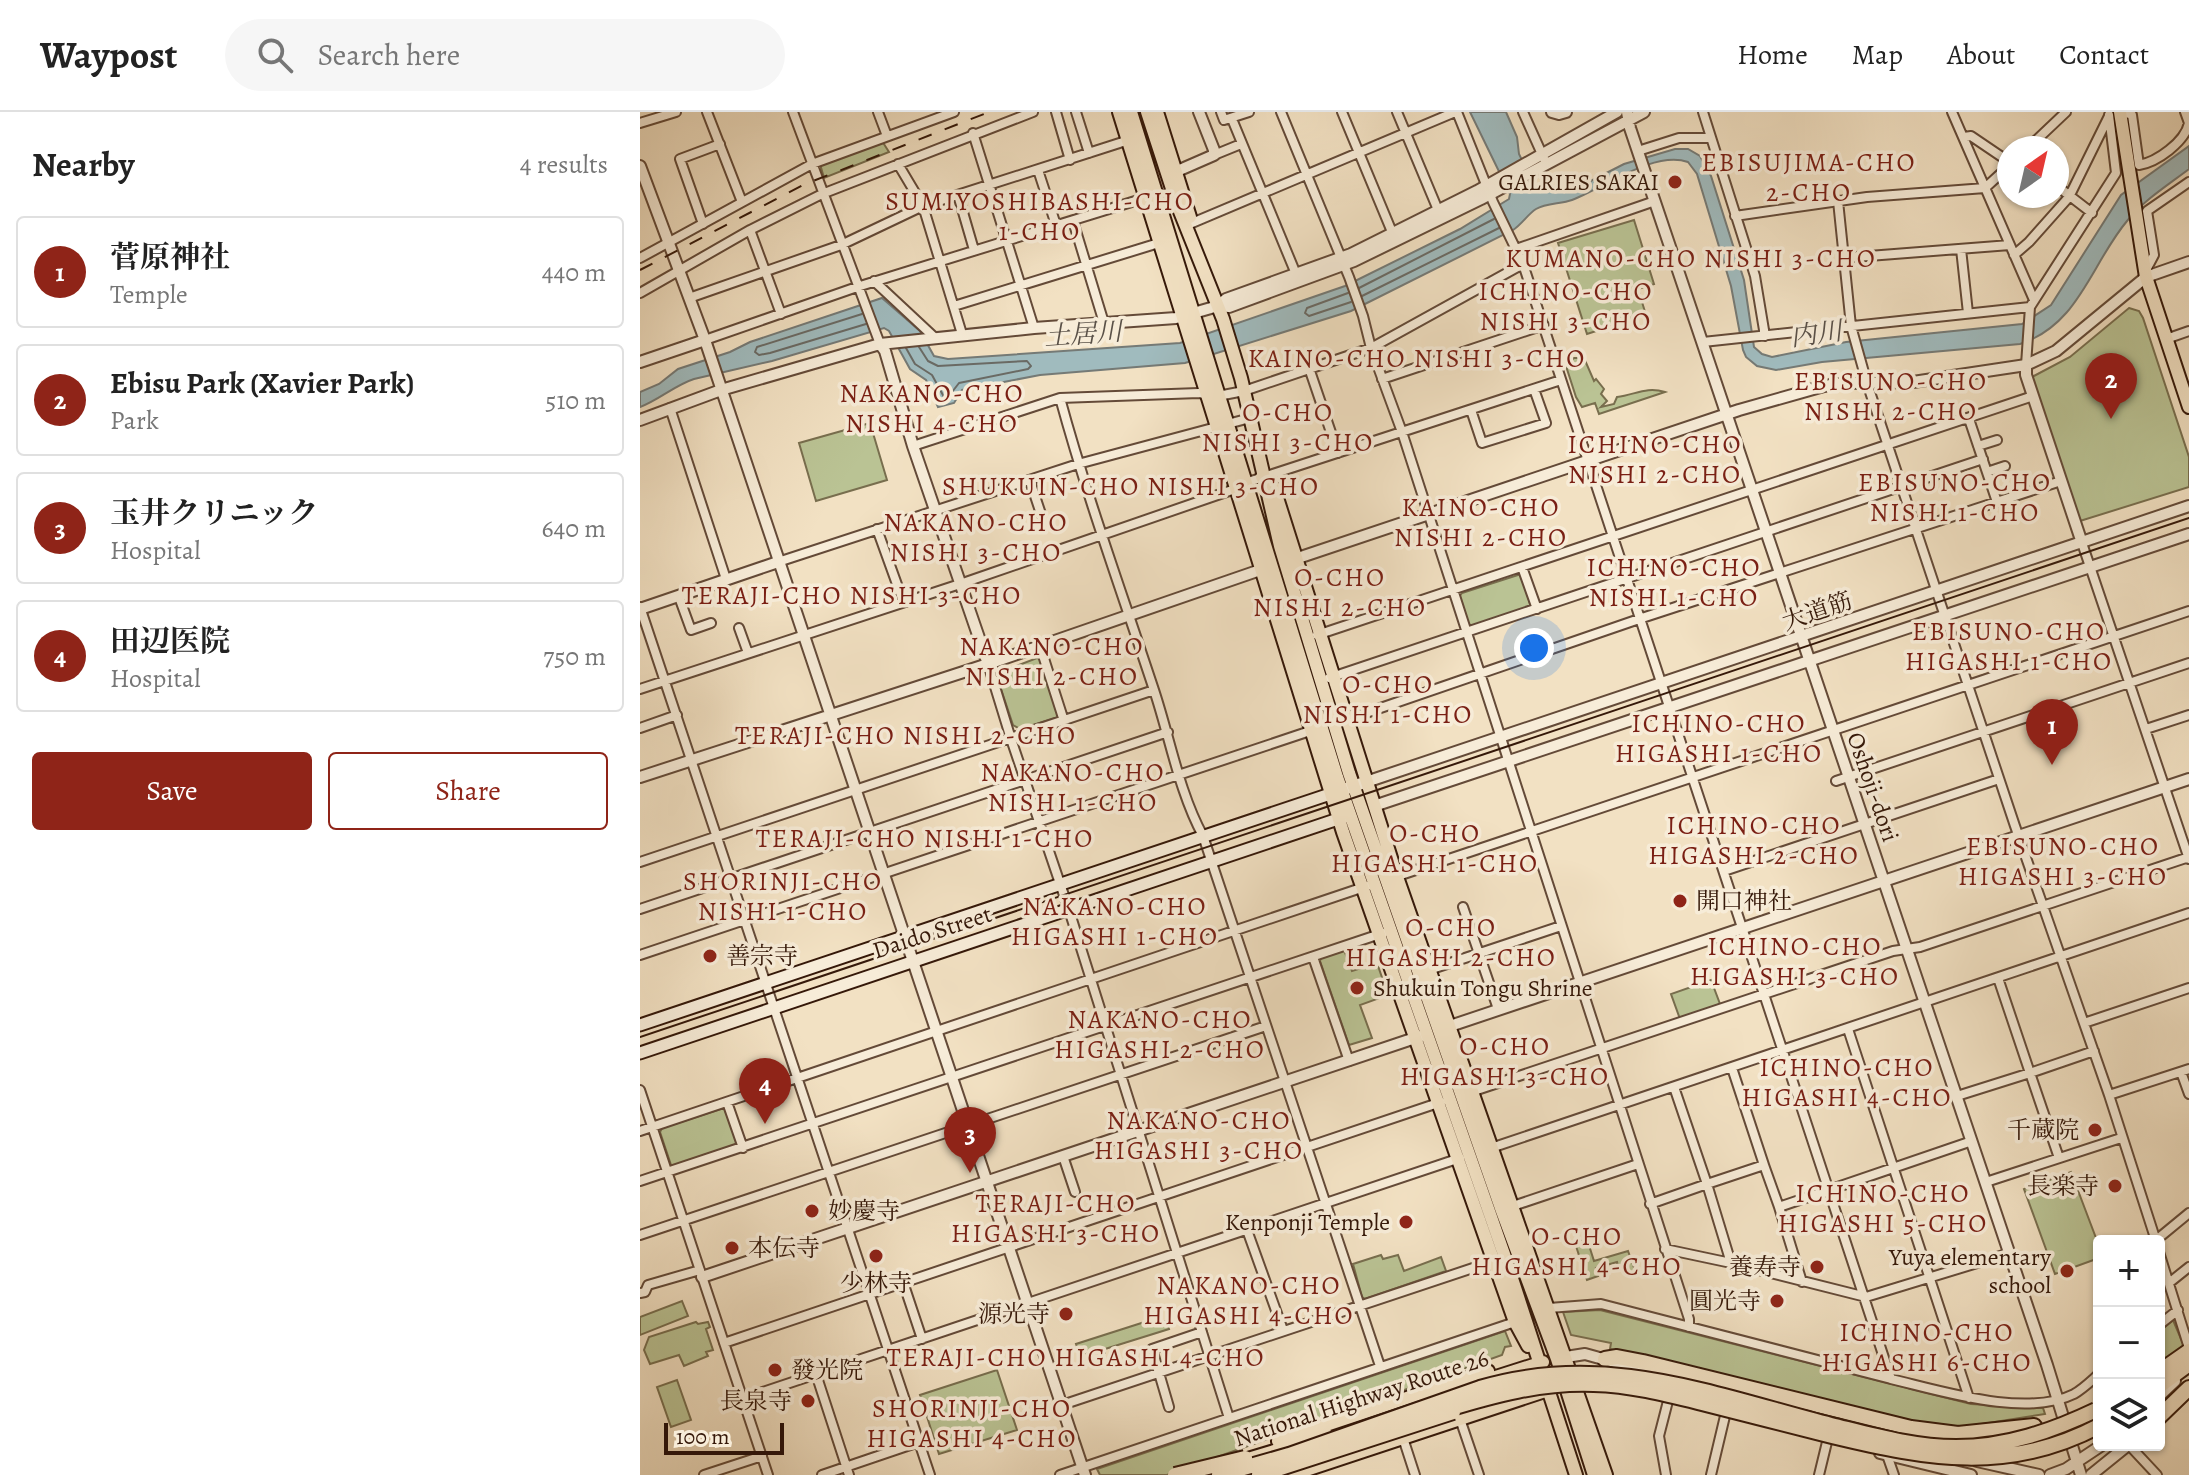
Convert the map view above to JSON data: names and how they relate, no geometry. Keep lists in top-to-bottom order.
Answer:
{
  "streets": {
    "main road": ["Daido Street", "National Highway Route 26"],
    "street": ["大道筋", "Oshoji-dori"]
  },
  "crossings": [
    ["大道筋", "Oshoji-dori"],
    ["大道筋", "Daido Street"]
  ],
  "districts": [
    "EBISUJIMA-CHO 2-CHO",
    "SUMIYOSHIBASHI-CHO 1-CHO",
    "KUMANO-CHO NISHI 3-CHO",
    "ICHINO-CHO NISHI 3-CHO",
    "KAINO-CHO NISHI 3-CHO",
    "EBISUNO-CHO NISHI 2-CHO",
    "NAKANO-CHO NISHI 4-CHO",
    "O-CHO NISHI 3-CHO",
    "ICHINO-CHO NISHI 2-CHO",
    "EBISUNO-CHO NISHI 1-CHO",
    "SHUKUIN-CHO NISHI 3-CHO",
    "KAINO-CHO NISHI 2-CHO",
    "NAKANO-CHO NISHI 3-CHO",
    "ICHINO-CHO NISHI 1-CHO",
    "O-CHO NISHI 2-CHO",
    "TERAJI-CHO NISHI 3-CHO",
    "EBISUNO-CHO HIGASHI 1-CHO",
    "NAKANO-CHO NISHI 2-CHO",
    "O-CHO NISHI 1-CHO",
    "ICHINO-CHO HIGASHI 1-CHO",
    "TERAJI-CHO NISHI 2-CHO",
    "NAKANO-CHO NISHI 1-CHO",
    "ICHINO-CHO HIGASHI 2-CHO",
    "O-CHO HIGASHI 1-CHO",
    "TERAJI-CHO NISHI 1-CHO",
    "EBISUNO-CHO HIGASHI 3-CHO",
    "SHORINJI-CHO NISHI 1-CHO",
    "NAKANO-CHO HIGASHI 1-CHO",
    "O-CHO HIGASHI 2-CHO",
    "ICHINO-CHO HIGASHI 3-CHO",
    "NAKANO-CHO HIGASHI 2-CHO",
    "O-CHO HIGASHI 3-CHO",
    "ICHINO-CHO HIGASHI 4-CHO",
    "NAKANO-CHO HIGASHI 3-CHO",
    "ICHINO-CHO HIGASHI 5-CHO",
    "TERAJI-CHO HIGASHI 3-CHO",
    "O-CHO HIGASHI 4-CHO",
    "NAKANO-CHO HIGASHI 4-CHO",
    "ICHINO-CHO HIGASHI 6-CHO",
    "TERAJI-CHO HIGASHI 4-CHO",
    "SHORINJI-CHO HIGASHI 4-CHO"
  ],
  "water": ["土居川", "内川"],
  "places": [
    "GALRIES SAKAI",
    "開口神社",
    "善宗寺",
    "Shukuin Tongu Shrine",
    "千蔵院",
    "長楽寺",
    "妙慶寺",
    "Kenponji Temple",
    "本伝寺",
    "少林寺",
    "養寿寺",
    "Yuya elementary school",
    "圓光寺",
    "源光寺",
    "發光院",
    "長泉寺"
  ],
  "scale_bar": "100 m",
  "north": "top right",
  "page": {
    "header": "Waypost",
    "search": "Search here",
    "nav": [
      "Home",
      "Map",
      "About",
      "Contact"
    ],
    "heading": ["Nearby", "4 results"],
    "list": [
      {
        "mark": "1",
        "name": "菅原神社",
        "note": "Temple",
        "value": "440 m"
      },
      {
        "mark": "2",
        "name": "Ebisu Park (Xavier Park)",
        "note": "Park",
        "value": "510 m"
      },
      {
        "mark": "3",
        "name": "玉井クリニック",
        "note": "Hospital",
        "value": "640 m"
      },
      {
        "mark": "4",
        "name": "田辺医院",
        "note": "Hospital",
        "value": "750 m"
      }
    ],
    "pins": [
      "2",
      "1",
      "4",
      "3"
    ],
    "buttons": ["Save", "Share"],
    "map_buttons": ["+", "−"],
    "scale": "100 m"
  }
}
